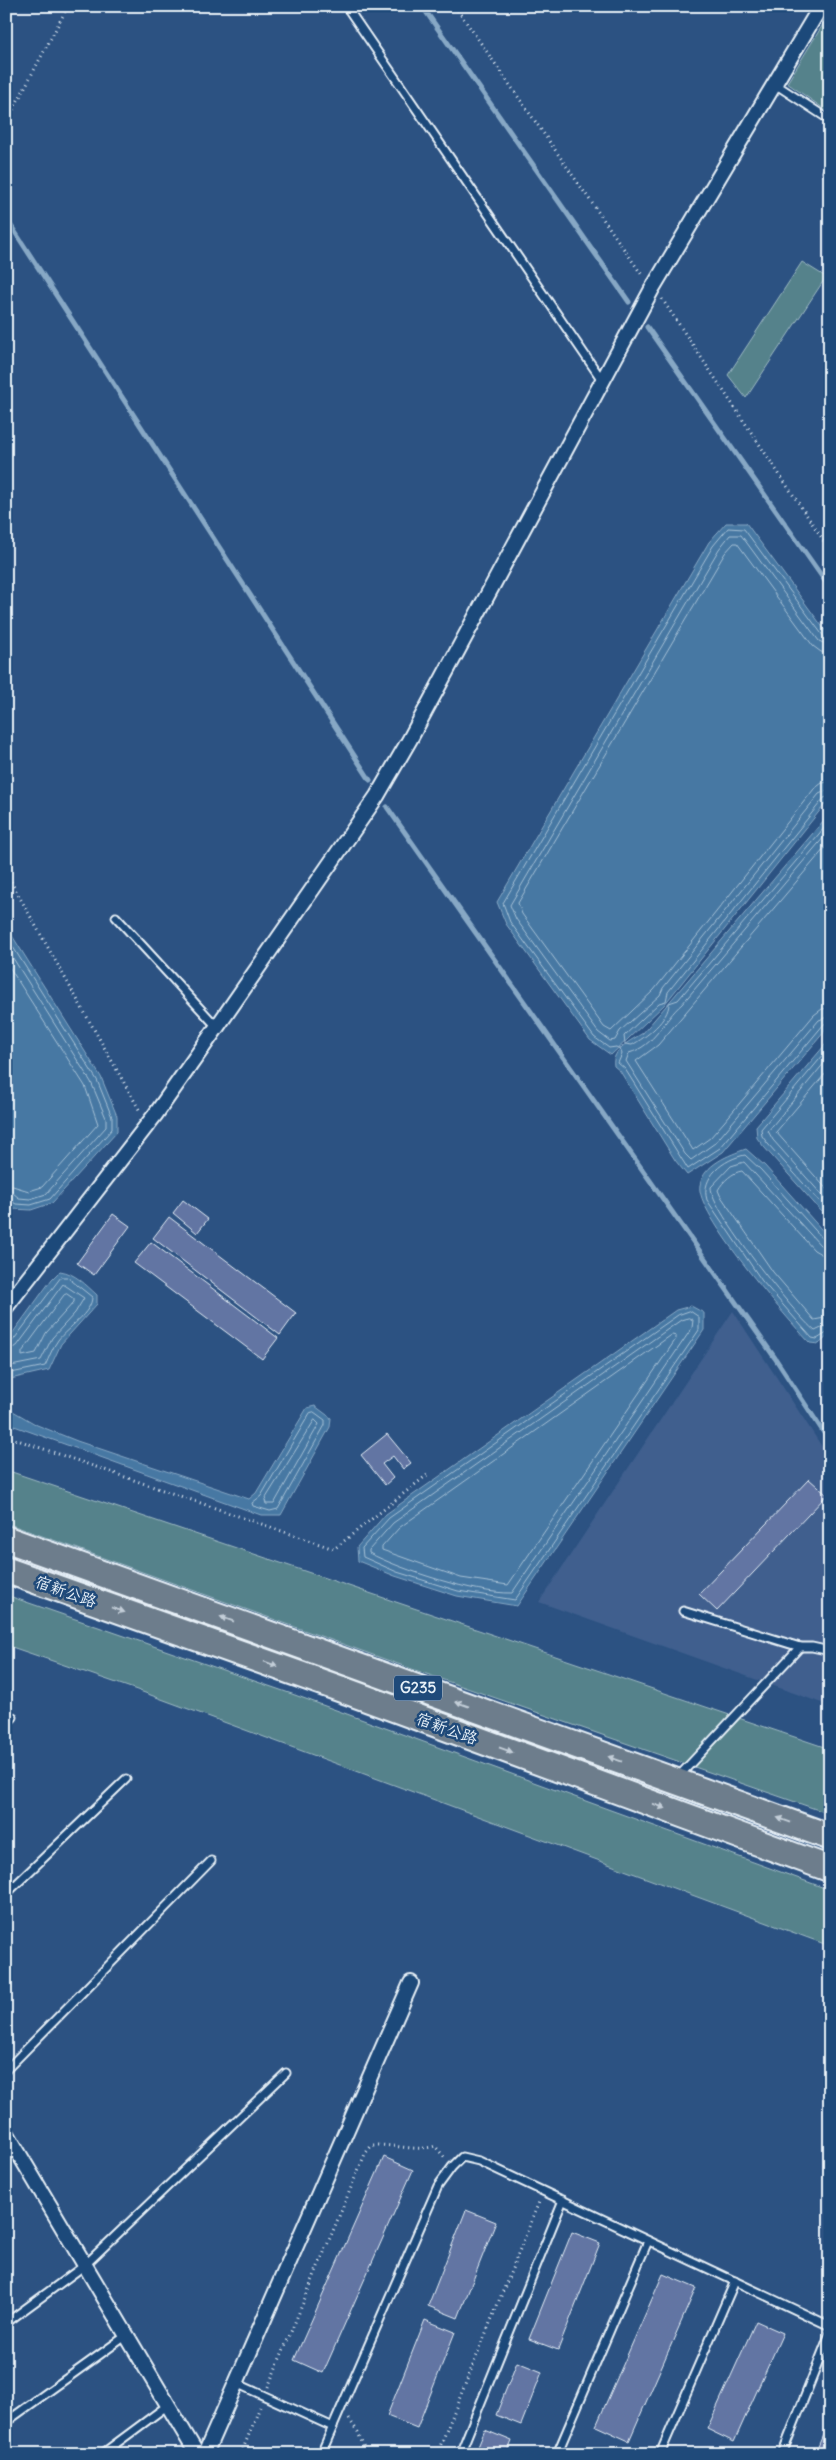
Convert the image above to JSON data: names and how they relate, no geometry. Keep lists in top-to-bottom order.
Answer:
{
  "streets": {
    "highway": ["宿新公路", "G235"]
  }
}
